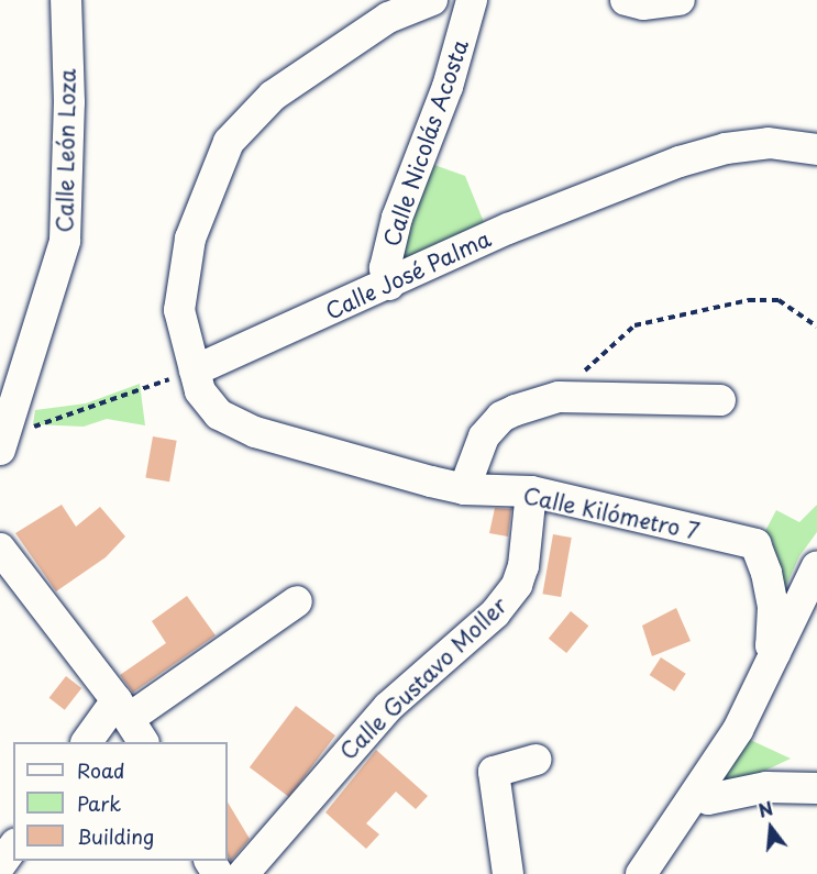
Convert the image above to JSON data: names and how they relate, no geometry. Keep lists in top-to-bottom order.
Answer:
{
  "streets": {
    "street": [
      "Calle Nicolás Acosta",
      "Calle León Loza",
      "Calle José Palma",
      "Calle Kilómetro 7",
      "Calle Gustavo Moller"
    ]
  },
  "crossings": [
    ["Calle Nicolás Acosta", "Calle José Palma"],
    ["Calle José Palma", "Calle Kilómetro 7"],
    ["Calle Kilómetro 7", "Calle Gustavo Moller"]
  ],
  "legend": ["Road", "Park", "Building"],
  "north": "top"
}
